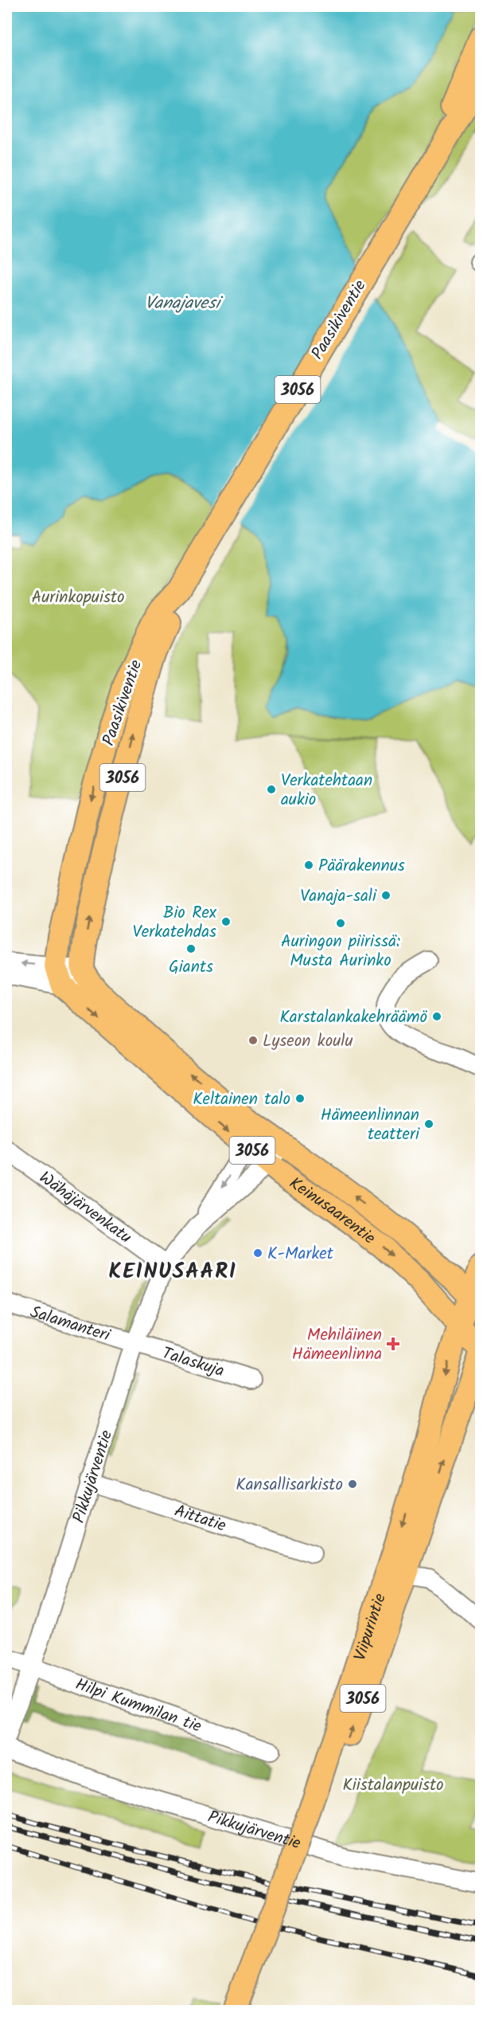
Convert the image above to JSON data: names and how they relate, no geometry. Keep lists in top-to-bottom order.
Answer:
{
  "streets": {
    "main road": [
      "Paasikiventie",
      "3056",
      "Keinusaarentie",
      "Viipurintie"
    ],
    "street": [
      "Wähäjärvenkatu",
      "Salamanteri",
      "Talaskuja",
      "Pikkujärventie",
      "Aittatie",
      "Hilpi Kummilan tie"
    ]
  },
  "crossings": [
    ["Paasikiventie", "Keinusaarentie"],
    ["Wähäjärvenkatu", "Pikkujärventie"],
    ["Keinusaarentie", "Pikkujärventie"],
    ["Keinusaarentie", "Viipurintie"],
    ["Salamanteri", "Talaskuja"],
    ["Salamanteri", "Pikkujärventie"],
    ["Talaskuja", "Pikkujärventie"],
    ["Pikkujärventie", "Aittatie"],
    ["Pikkujärventie", "Hilpi Kummilan tie"]
  ],
  "districts": ["KEINUSAARI"],
  "water": ["Vanajavesi"],
  "parks": ["Aurinkopuisto", "Kiistalanpuisto"],
  "places": {
    "other": [
      "Verkatehtaan aukio",
      "Päärakennus",
      "Vanaja-sali",
      "Bio Rex Verkatehdas",
      "Auringon piirissä: Musta Aurinko",
      "Giants",
      "Karstalankakehräämö",
      "Lyseon koulu",
      "Keltainen talo",
      "Hämeenlinnan teatteri",
      "K-Market",
      "Kansallisarkisto"
    ],
    "health": ["Mehiläinen Hämeenlinna"]
  }
}
